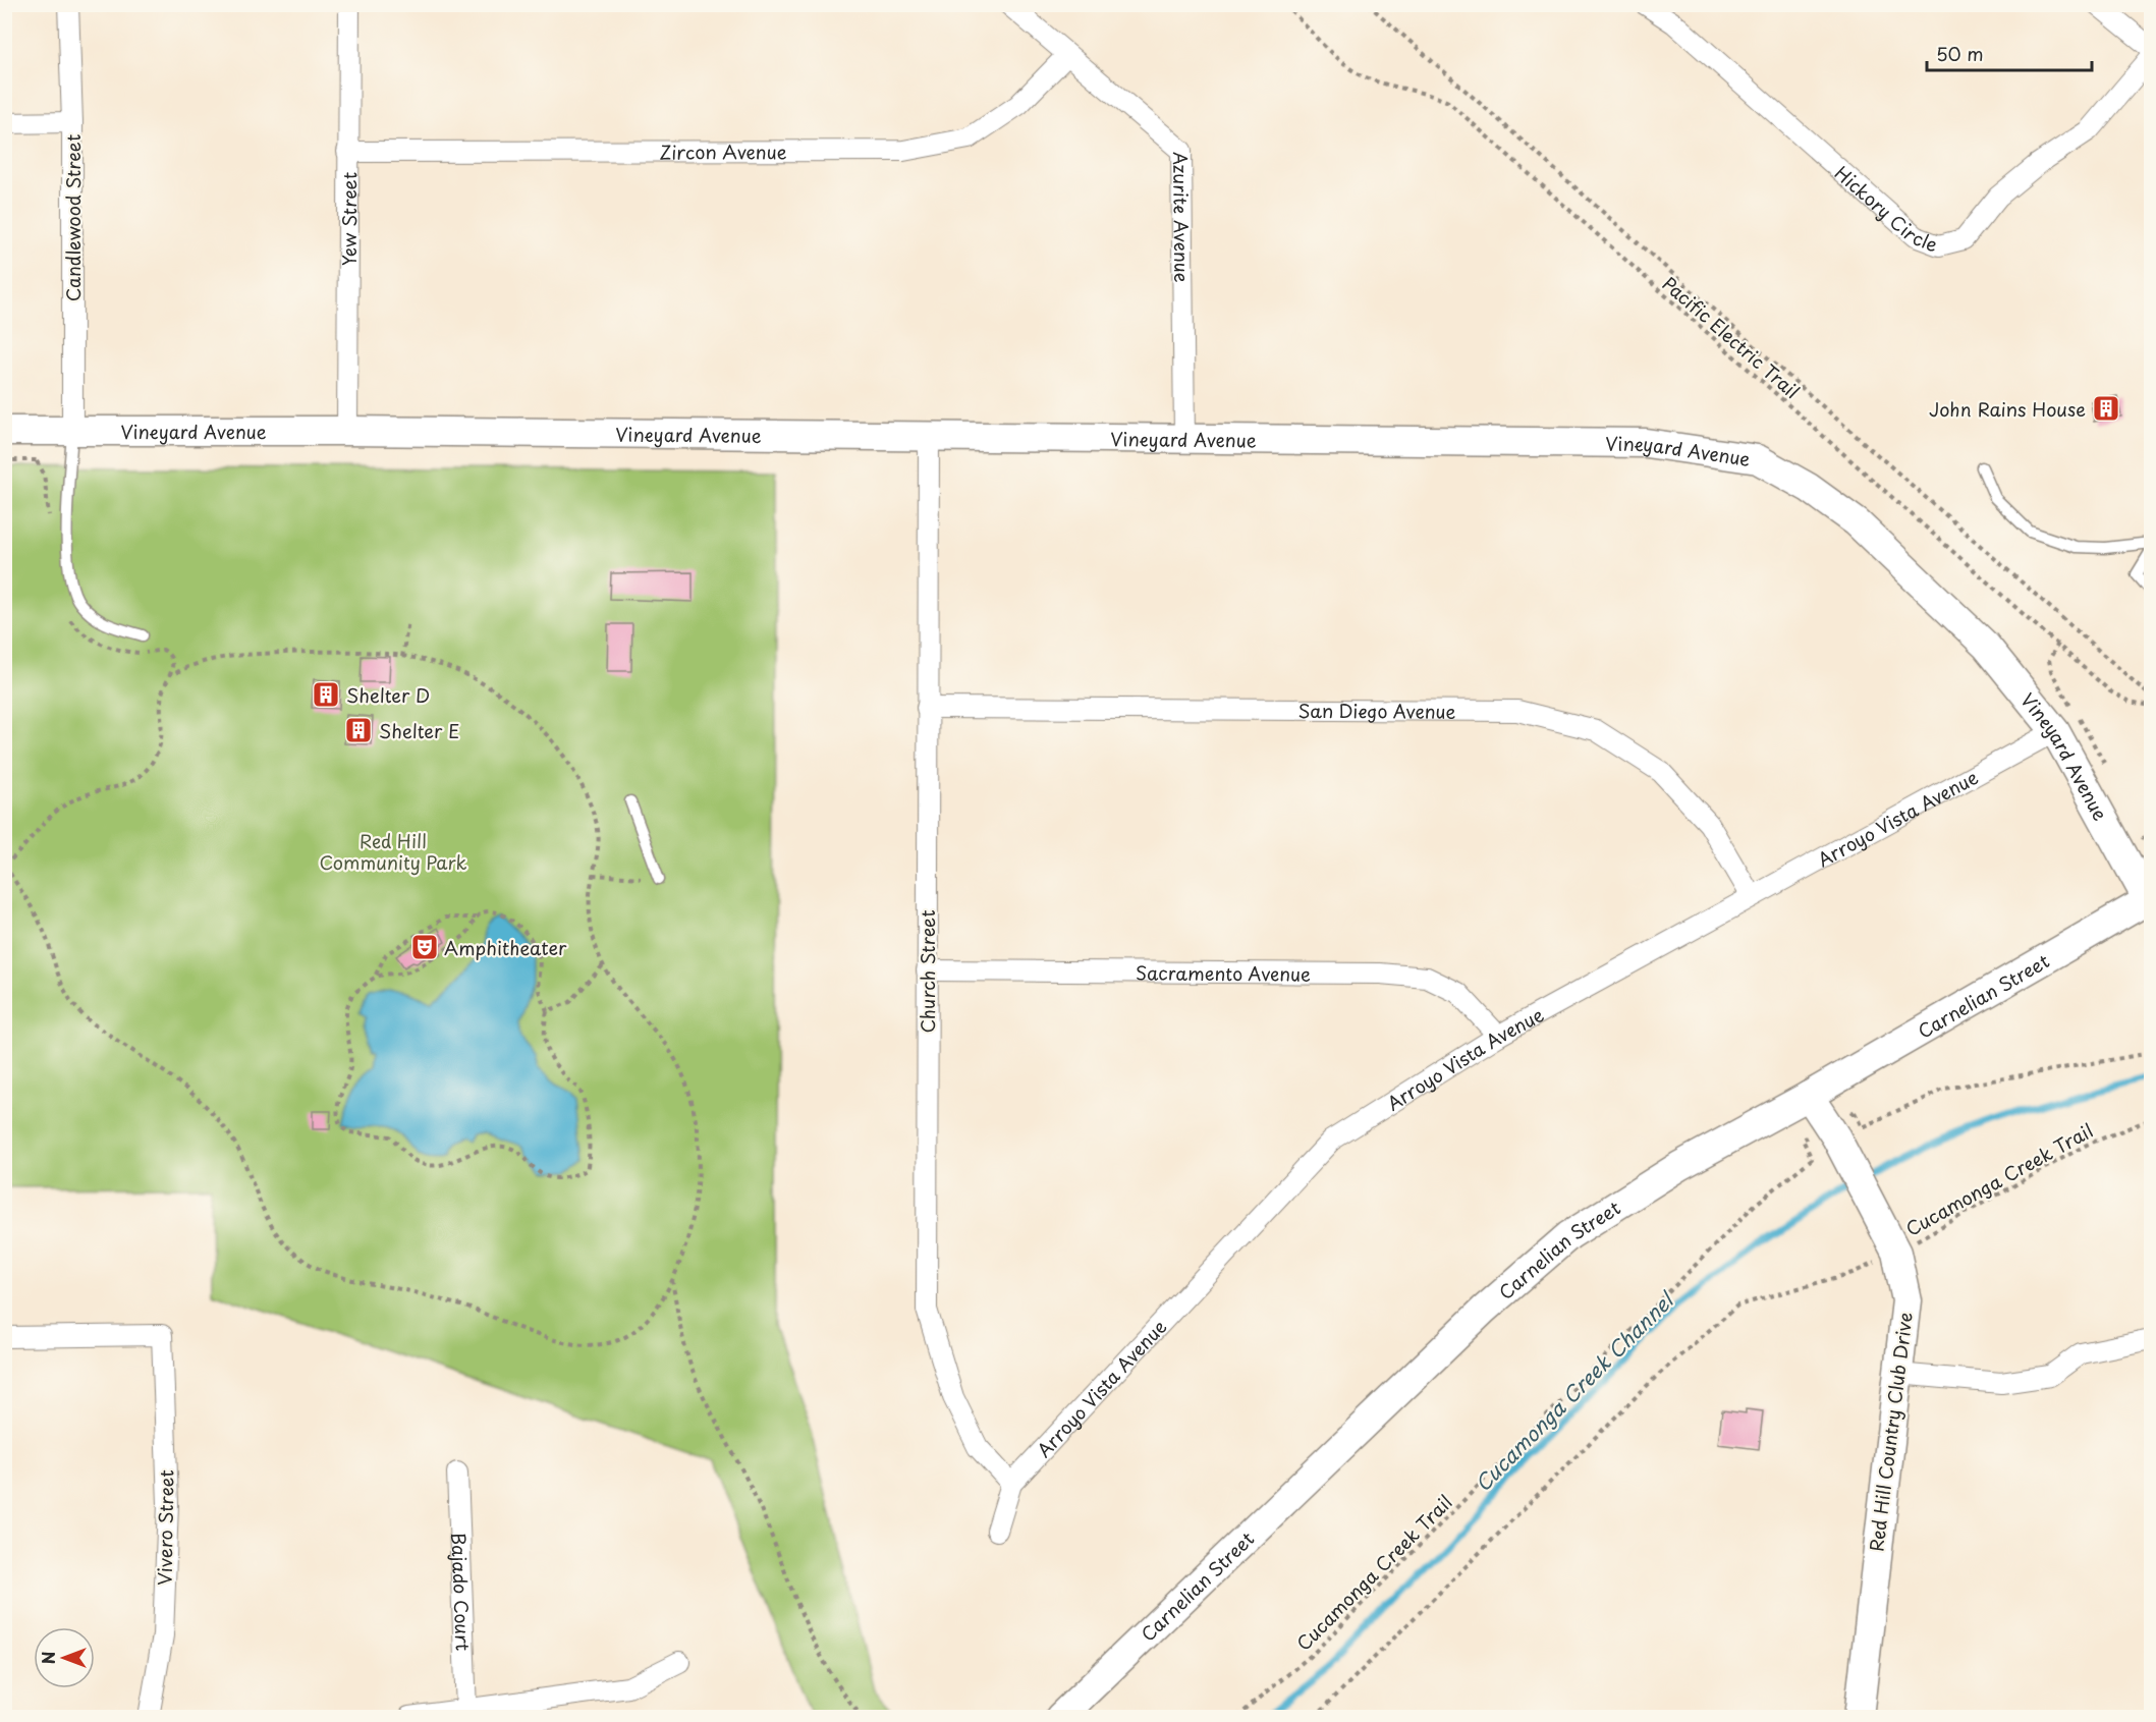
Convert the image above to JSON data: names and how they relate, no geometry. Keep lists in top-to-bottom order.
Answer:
{
  "streets": {
    "street": [
      "Zircon Avenue",
      "Hickory Circle",
      "Candlewood Street",
      "Yew Street",
      "Azurite Avenue",
      "Vineyard Avenue",
      "San Diego Avenue",
      "Arroyo Vista Avenue",
      "Church Street",
      "Sacramento Avenue",
      "Carnelian Street",
      "Red Hill Country Club Drive",
      "Vivero Street",
      "Bajado Court"
    ],
    "path": ["Pacific Electric Trail", "Cucamonga Creek Trail"]
  },
  "crossings": [
    ["Zircon Avenue", "Yew Street"],
    ["Zircon Avenue", "Azurite Avenue"],
    ["Candlewood Street", "Vineyard Avenue"],
    ["Yew Street", "Vineyard Avenue"],
    ["Azurite Avenue", "Vineyard Avenue"],
    ["Vineyard Avenue", "Arroyo Vista Avenue"],
    ["Vineyard Avenue", "Church Street"],
    ["Vineyard Avenue", "Carnelian Street"],
    ["San Diego Avenue", "Arroyo Vista Avenue"],
    ["San Diego Avenue", "Church Street"],
    ["Arroyo Vista Avenue", "Church Street"],
    ["Arroyo Vista Avenue", "Sacramento Avenue"],
    ["Church Street", "Sacramento Avenue"],
    ["Carnelian Street", "Red Hill Country Club Drive"],
    ["Cucamonga Creek Trail", "Red Hill Country Club Drive"]
  ],
  "water": ["Cucamonga Creek Channel"],
  "parks": ["Red Hill Community Park"],
  "places": {
    "building": ["John Rains House", "Shelter D", "Shelter E"],
    "theatre": ["Amphitheater"]
  },
  "scale_bar": "50 m",
  "north": "left"
}
